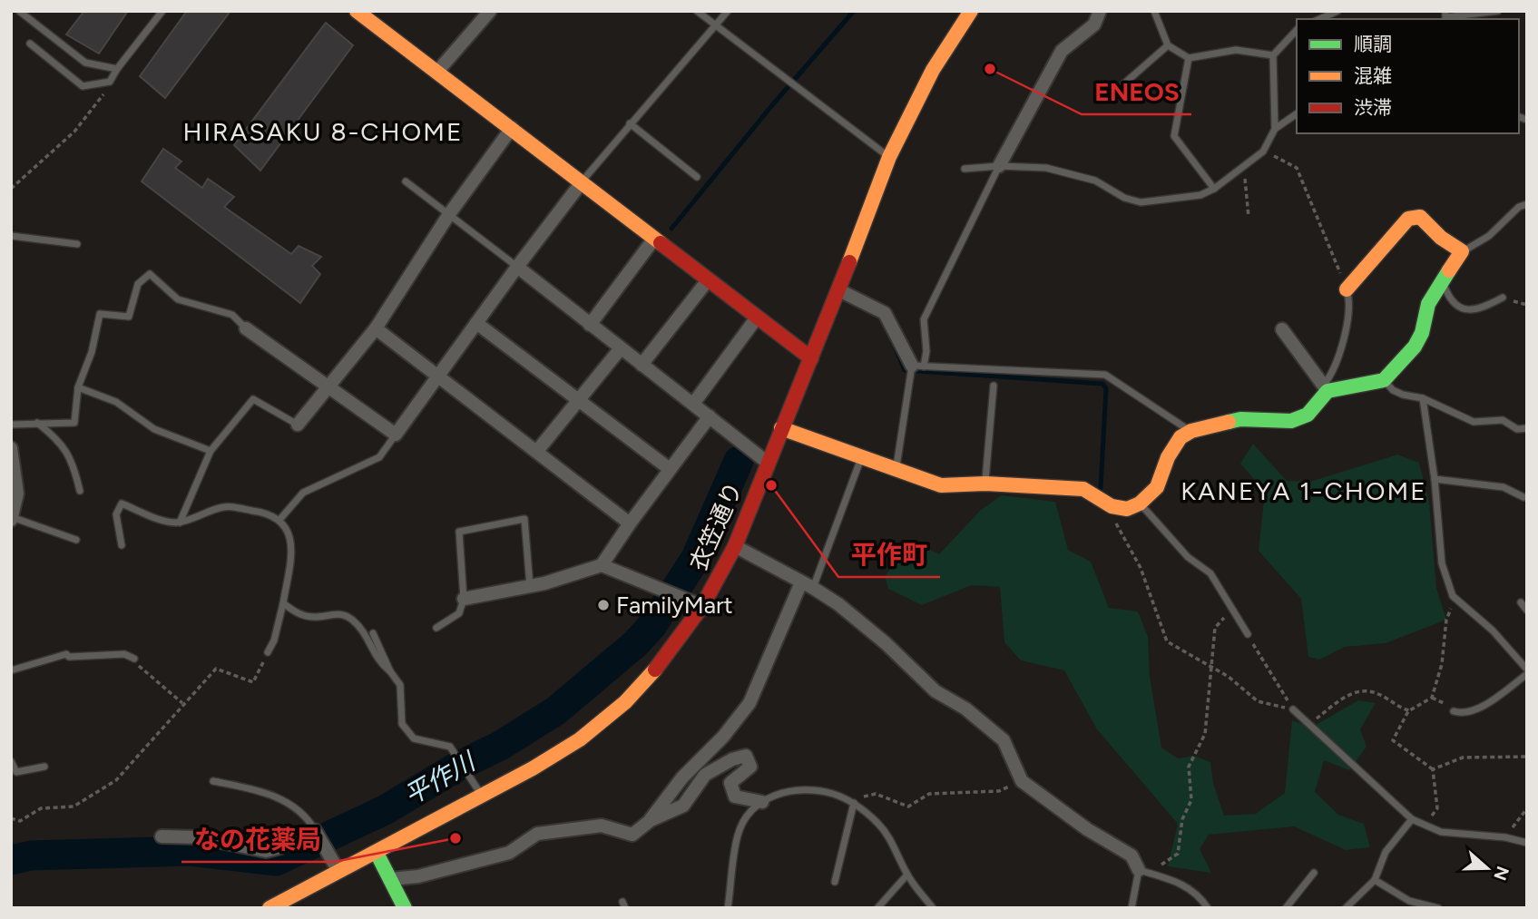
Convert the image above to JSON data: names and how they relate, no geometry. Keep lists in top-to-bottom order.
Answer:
{
  "streets": {
    "street": ["衣笠通り"]
  },
  "districts": ["HIRASAKU 8-CHOME", "KANEYA 1-CHOME"],
  "water": ["平作川"],
  "places": [
    "ENEOS",
    "平作町",
    "FamilyMart",
    "なの花薬局"
  ],
  "legend": ["順調", "混雑", "渋滞"],
  "north": "right"
}
